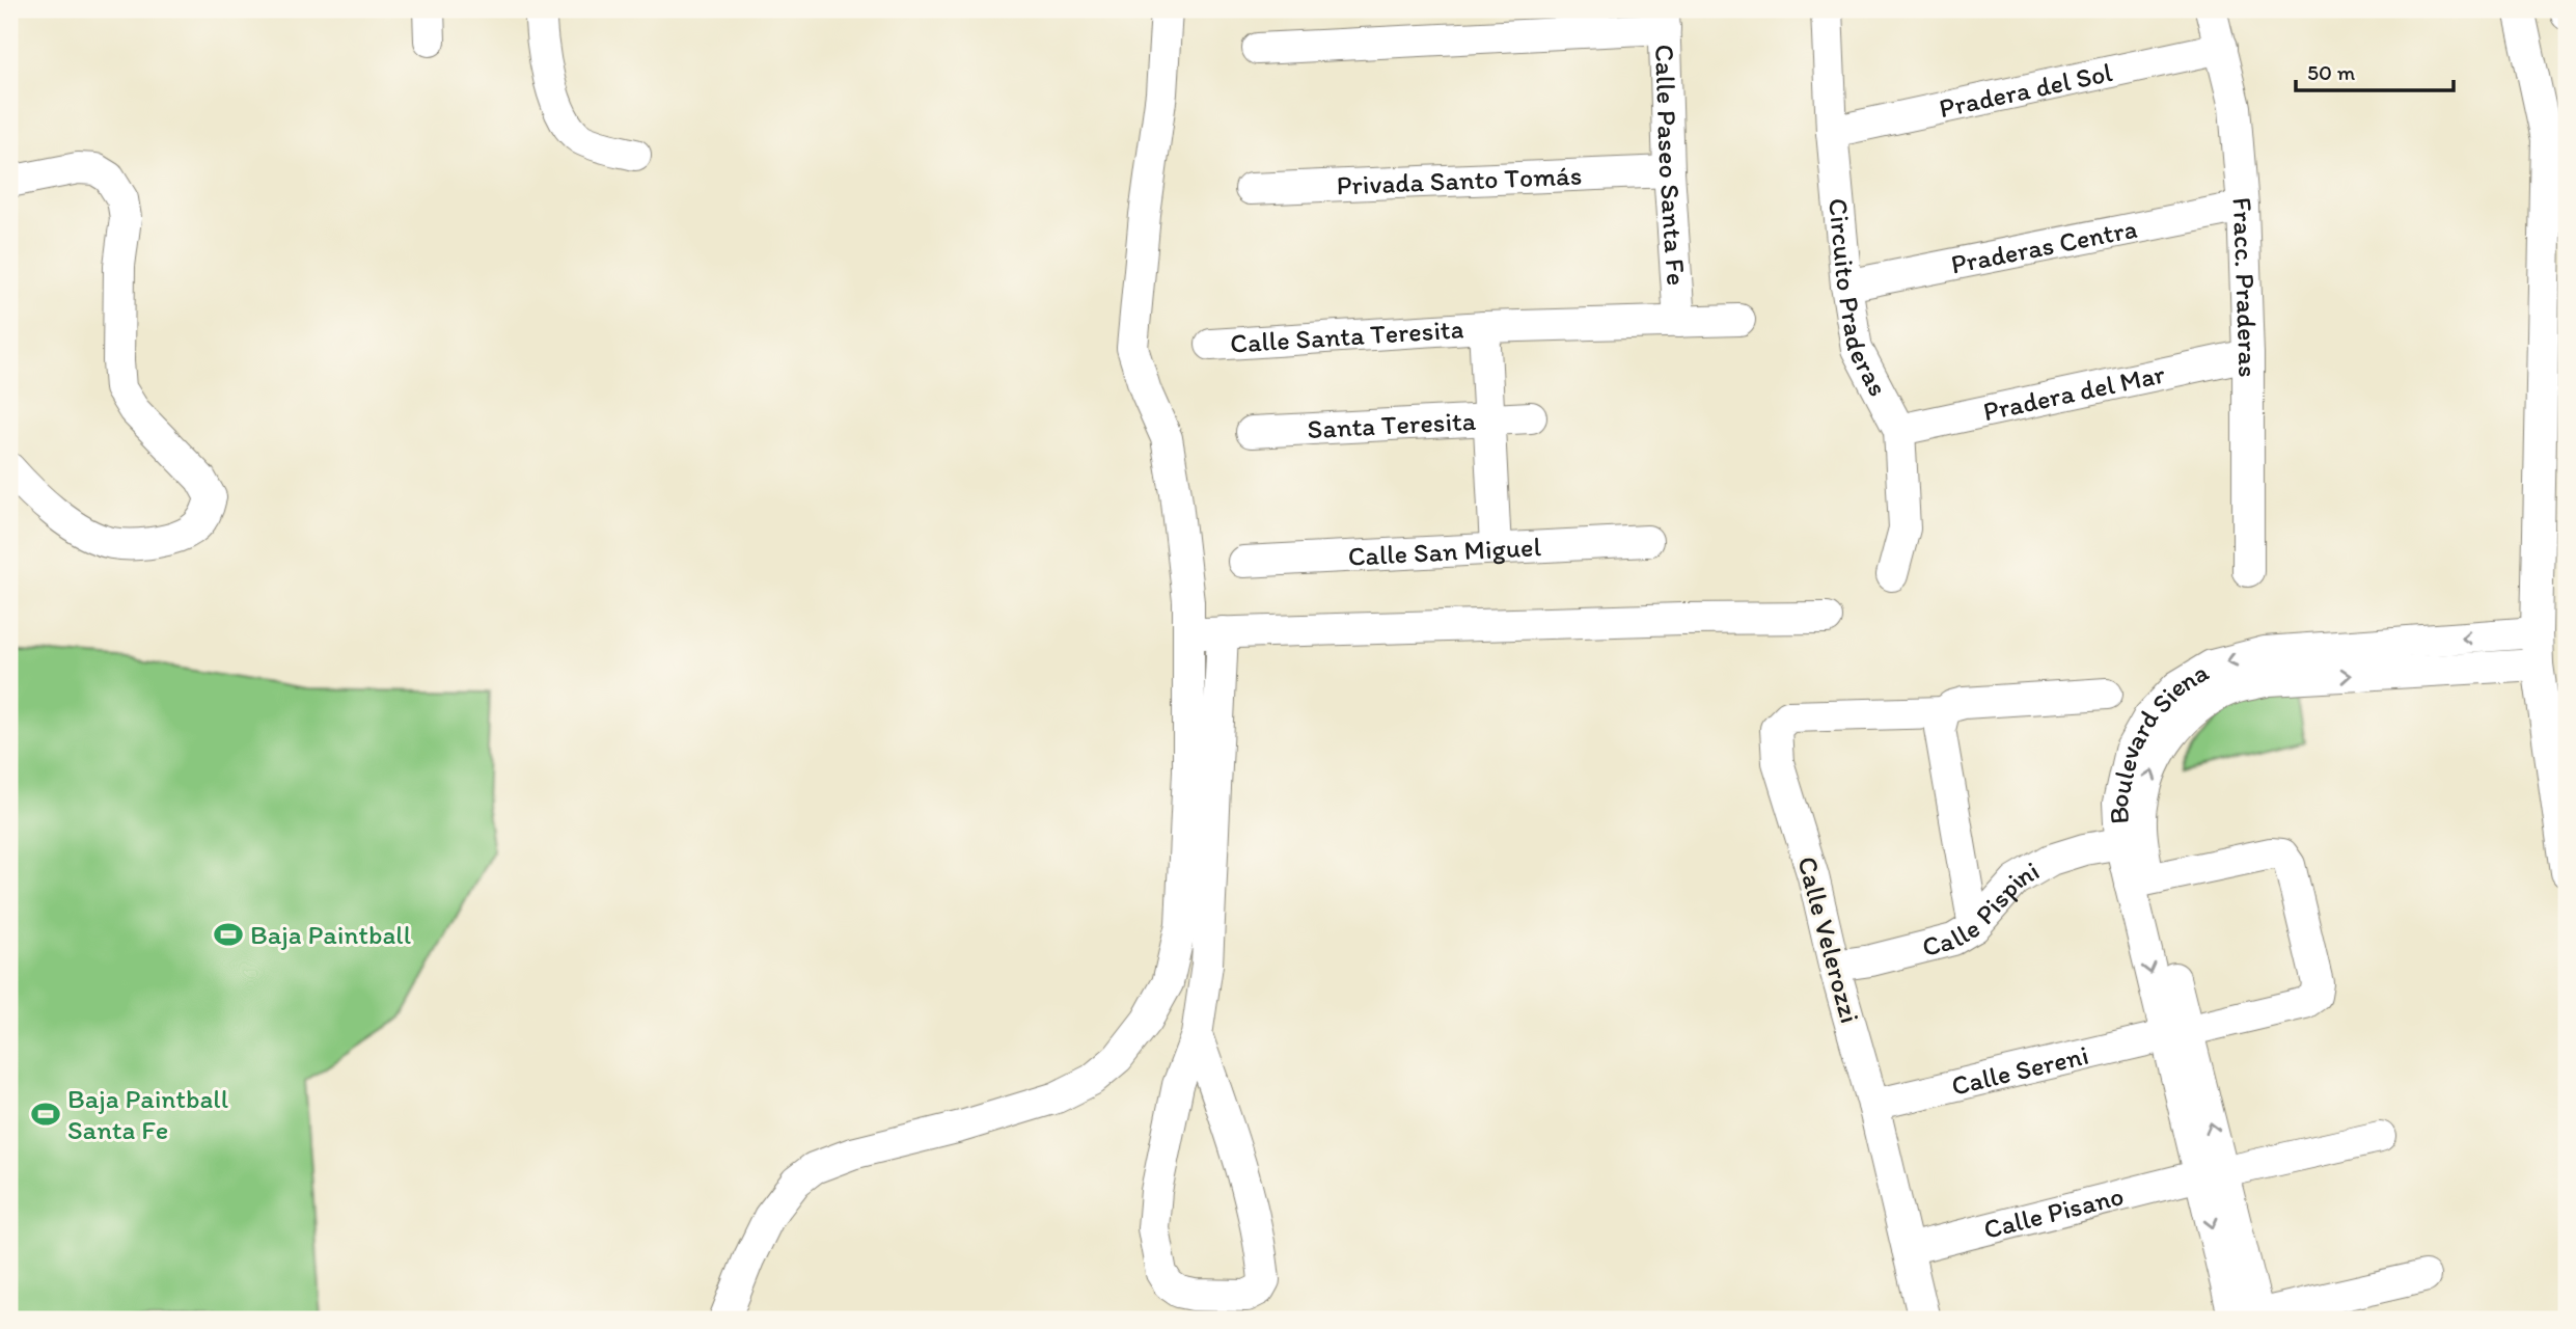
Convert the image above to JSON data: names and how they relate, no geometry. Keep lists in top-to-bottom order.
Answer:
{
  "streets": {
    "street": [
      "Pradera del Sol",
      "Calle Paseo Santa Fe",
      "Privada Santo Tomás",
      "Praderas Centra",
      "Fracc. Praderas",
      "Circuito Praderas",
      "Calle Santa Teresita",
      "Pradera del Mar",
      "Santa Teresita",
      "Calle San Miguel",
      "Boulevard Siena",
      "Calle Pispini",
      "Calle Velerozzi",
      "Calle Sereni",
      "Calle Pisano"
    ]
  },
  "crossings": [
    ["Pradera del Sol", "Fracc. Praderas"],
    ["Pradera del Sol", "Circuito Praderas"],
    ["Calle Paseo Santa Fe", "Privada Santo Tomás"],
    ["Calle Paseo Santa Fe", "Calle Santa Teresita"],
    ["Praderas Centra", "Fracc. Praderas"],
    ["Praderas Centra", "Circuito Praderas"],
    ["Fracc. Praderas", "Pradera del Mar"],
    ["Circuito Praderas", "Pradera del Mar"],
    ["Calle Santa Teresita", "Santa Teresita"],
    ["Calle Santa Teresita", "Calle San Miguel"],
    ["Boulevard Siena", "Calle Pispini"],
    ["Boulevard Siena", "Calle Sereni"],
    ["Boulevard Siena", "Calle Pisano"],
    ["Calle Pispini", "Calle Velerozzi"],
    ["Calle Velerozzi", "Calle Sereni"],
    ["Calle Velerozzi", "Calle Pisano"]
  ],
  "places": {
    "sports": ["Baja Paintball", "Baja Paintball Santa Fe"]
  },
  "scale_bar": "50 m"
}
